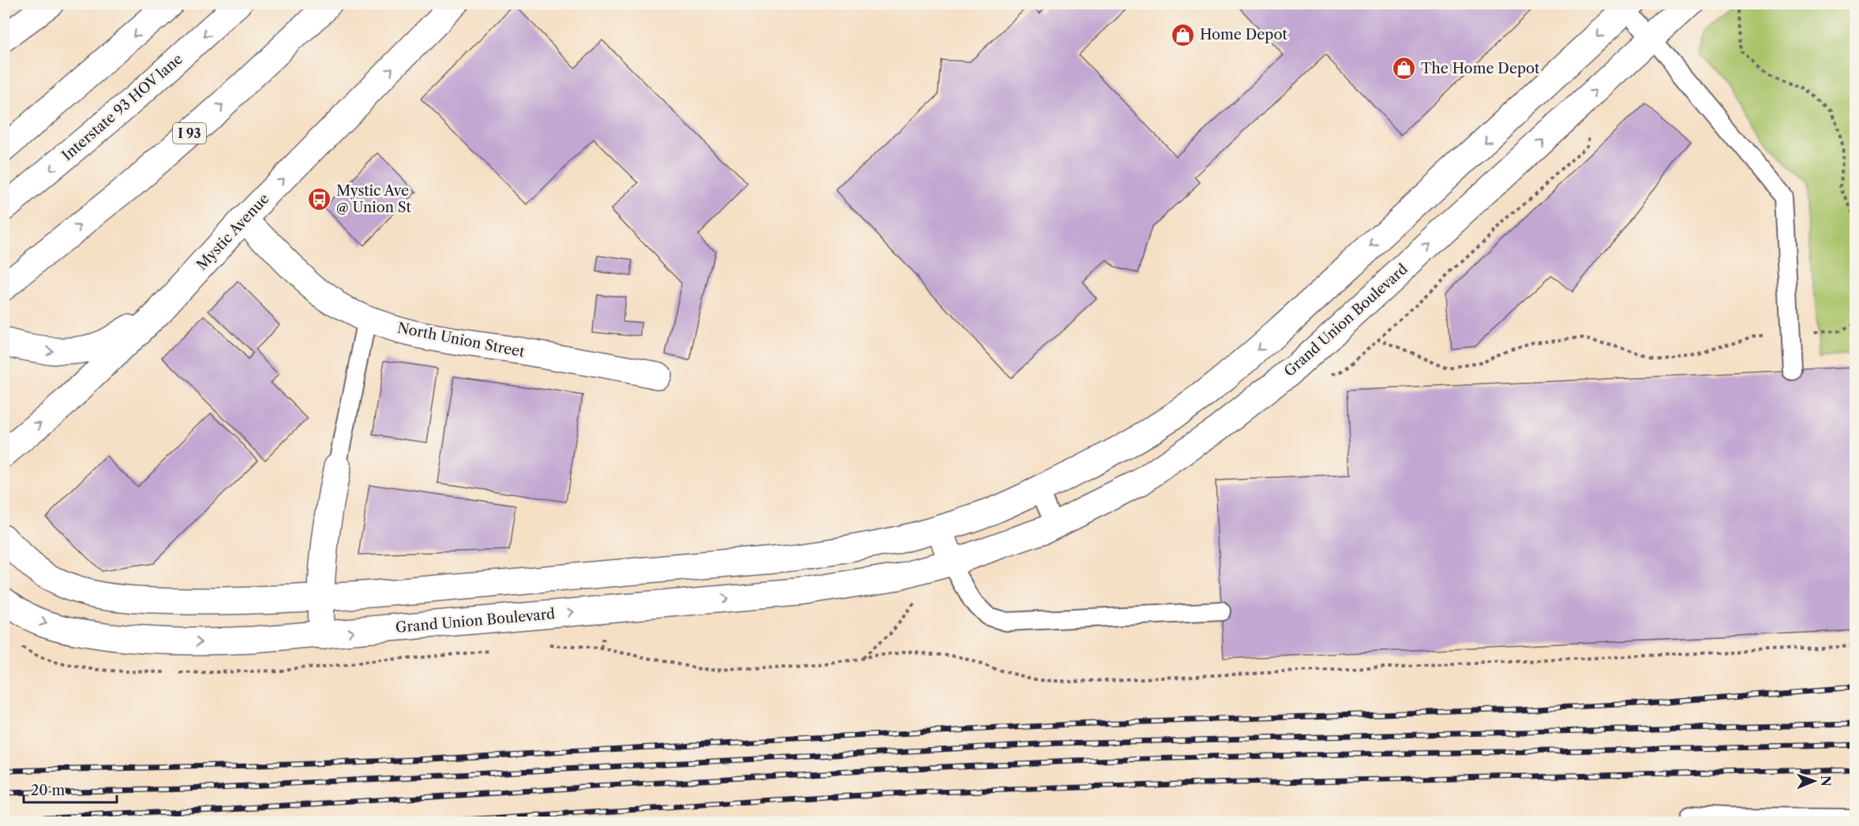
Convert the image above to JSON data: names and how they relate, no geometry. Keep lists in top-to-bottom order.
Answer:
{
  "streets": {
    "main road": [
      "Interstate 93 HOV lane",
      "I 93",
      "Mystic Avenue",
      "Grand Union Boulevard",
      "North Union Street"
    ]
  },
  "crossings": [
    ["Mystic Avenue", "North Union Street"]
  ],
  "places": {
    "shop": ["Home Depot", "The Home Depot"],
    "bus stop": ["Mystic Ave @ Union St"]
  },
  "scale_bar": "20 m",
  "north": "right"
}
